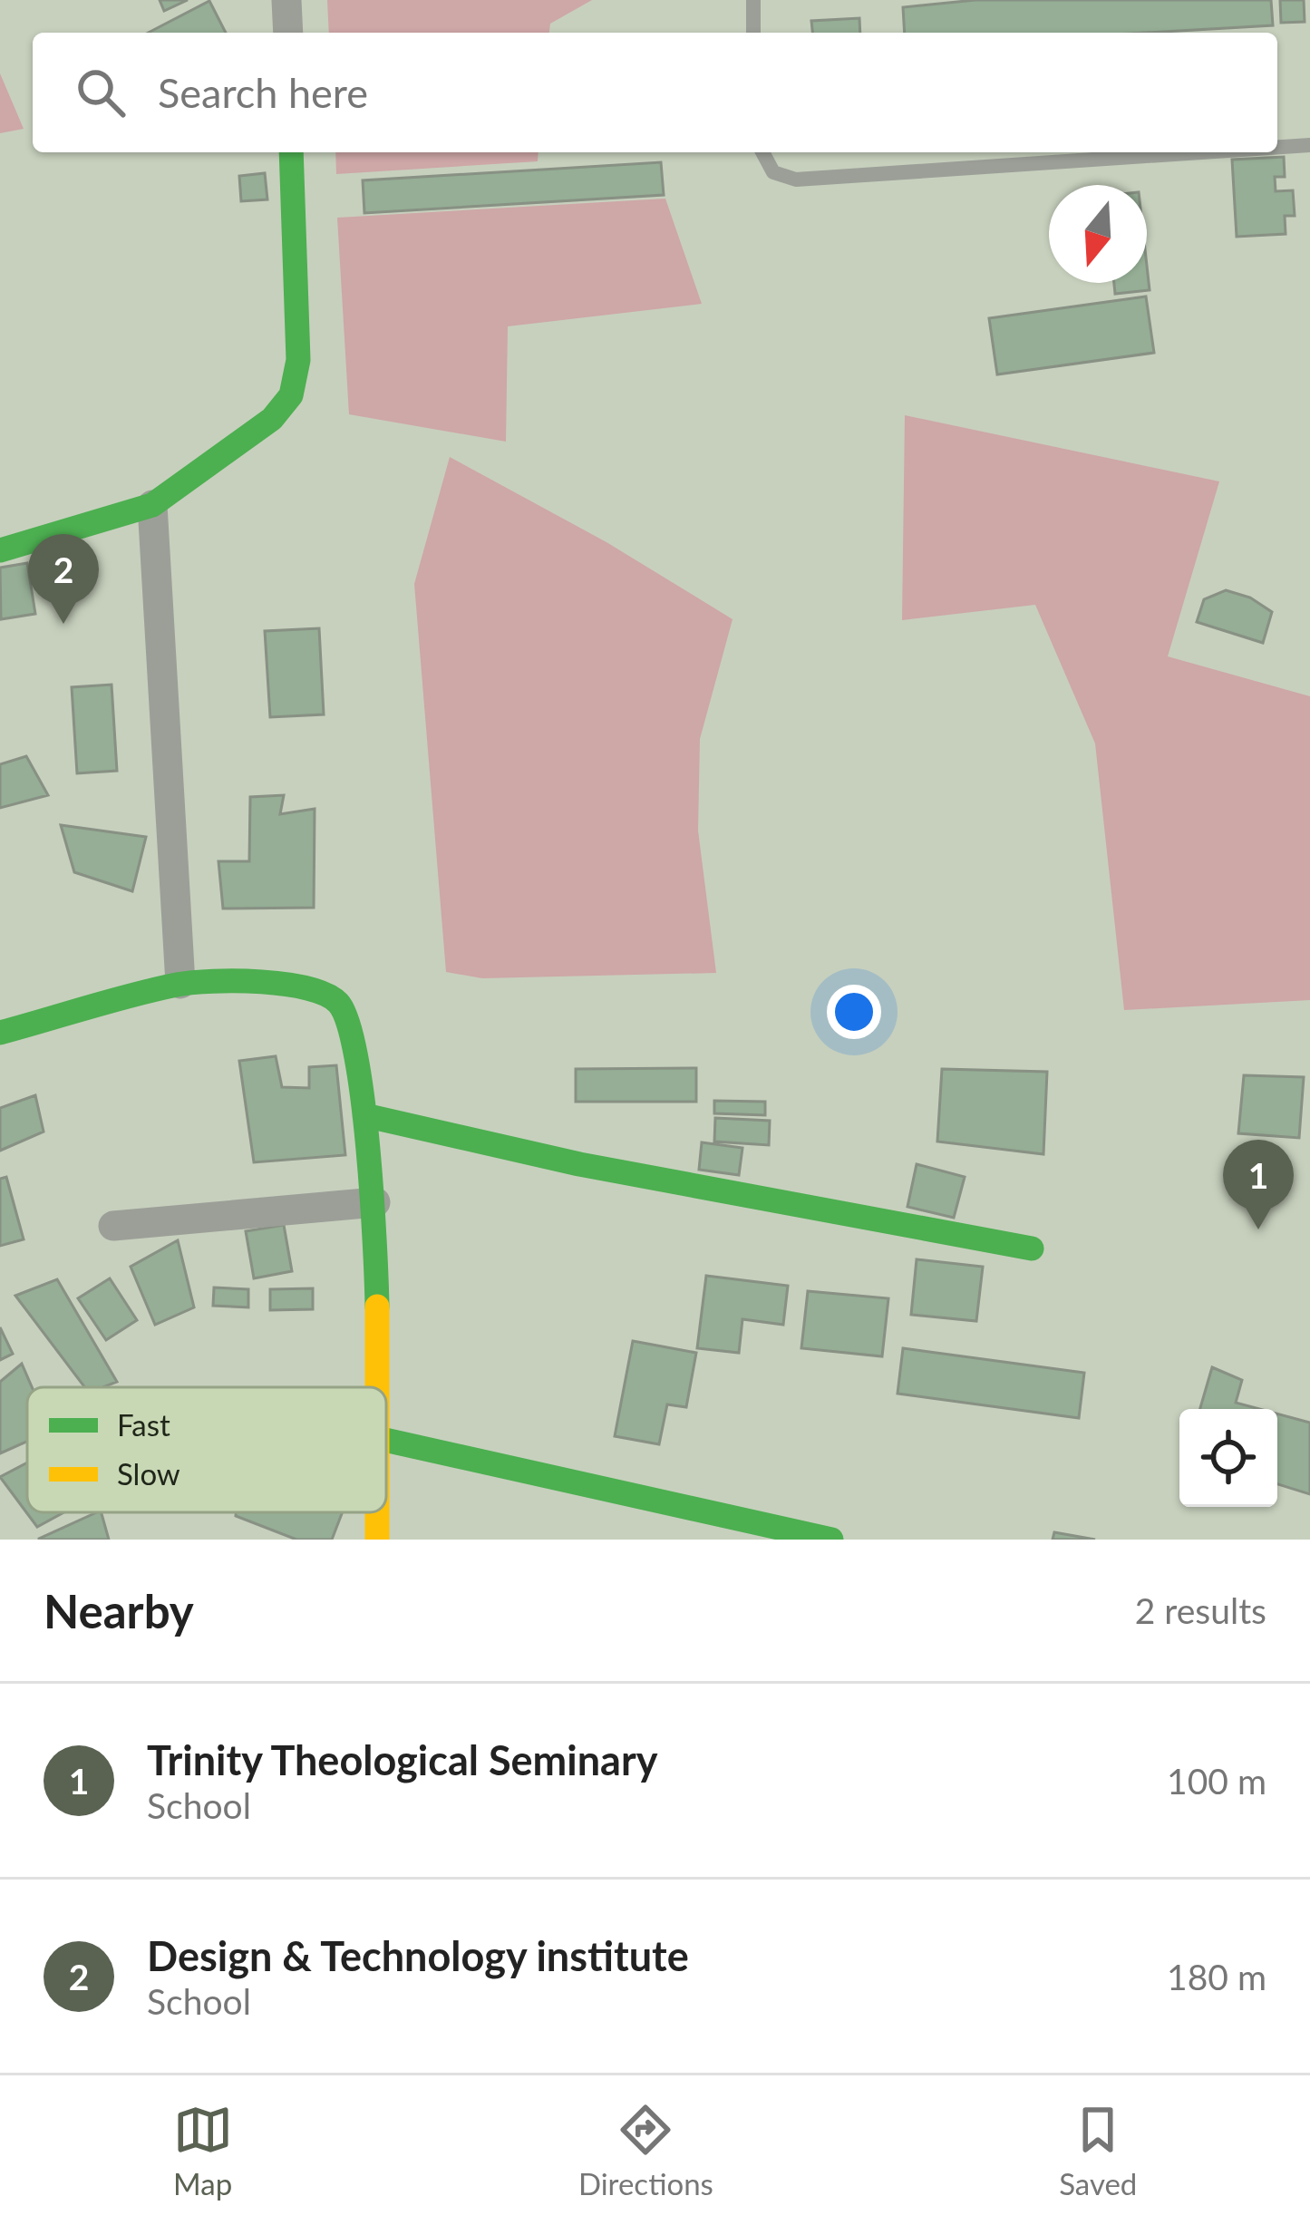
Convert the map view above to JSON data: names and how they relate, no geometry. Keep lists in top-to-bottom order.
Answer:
{
  "legend": ["Fast", "Slow"],
  "north": "bottom",
  "page": {
    "search": "Search here",
    "pins": ["2", "1"],
    "heading": ["Nearby", "2 results"],
    "list": [
      {
        "mark": "1",
        "name": "Trinity Theological Seminary",
        "note": "School",
        "value": "100 m"
      },
      {
        "mark": "2",
        "name": "Design & Technology institute",
        "note": "School",
        "value": "180 m"
      }
    ],
    "nav": ["Map", "Directions", "Saved"]
  }
}
